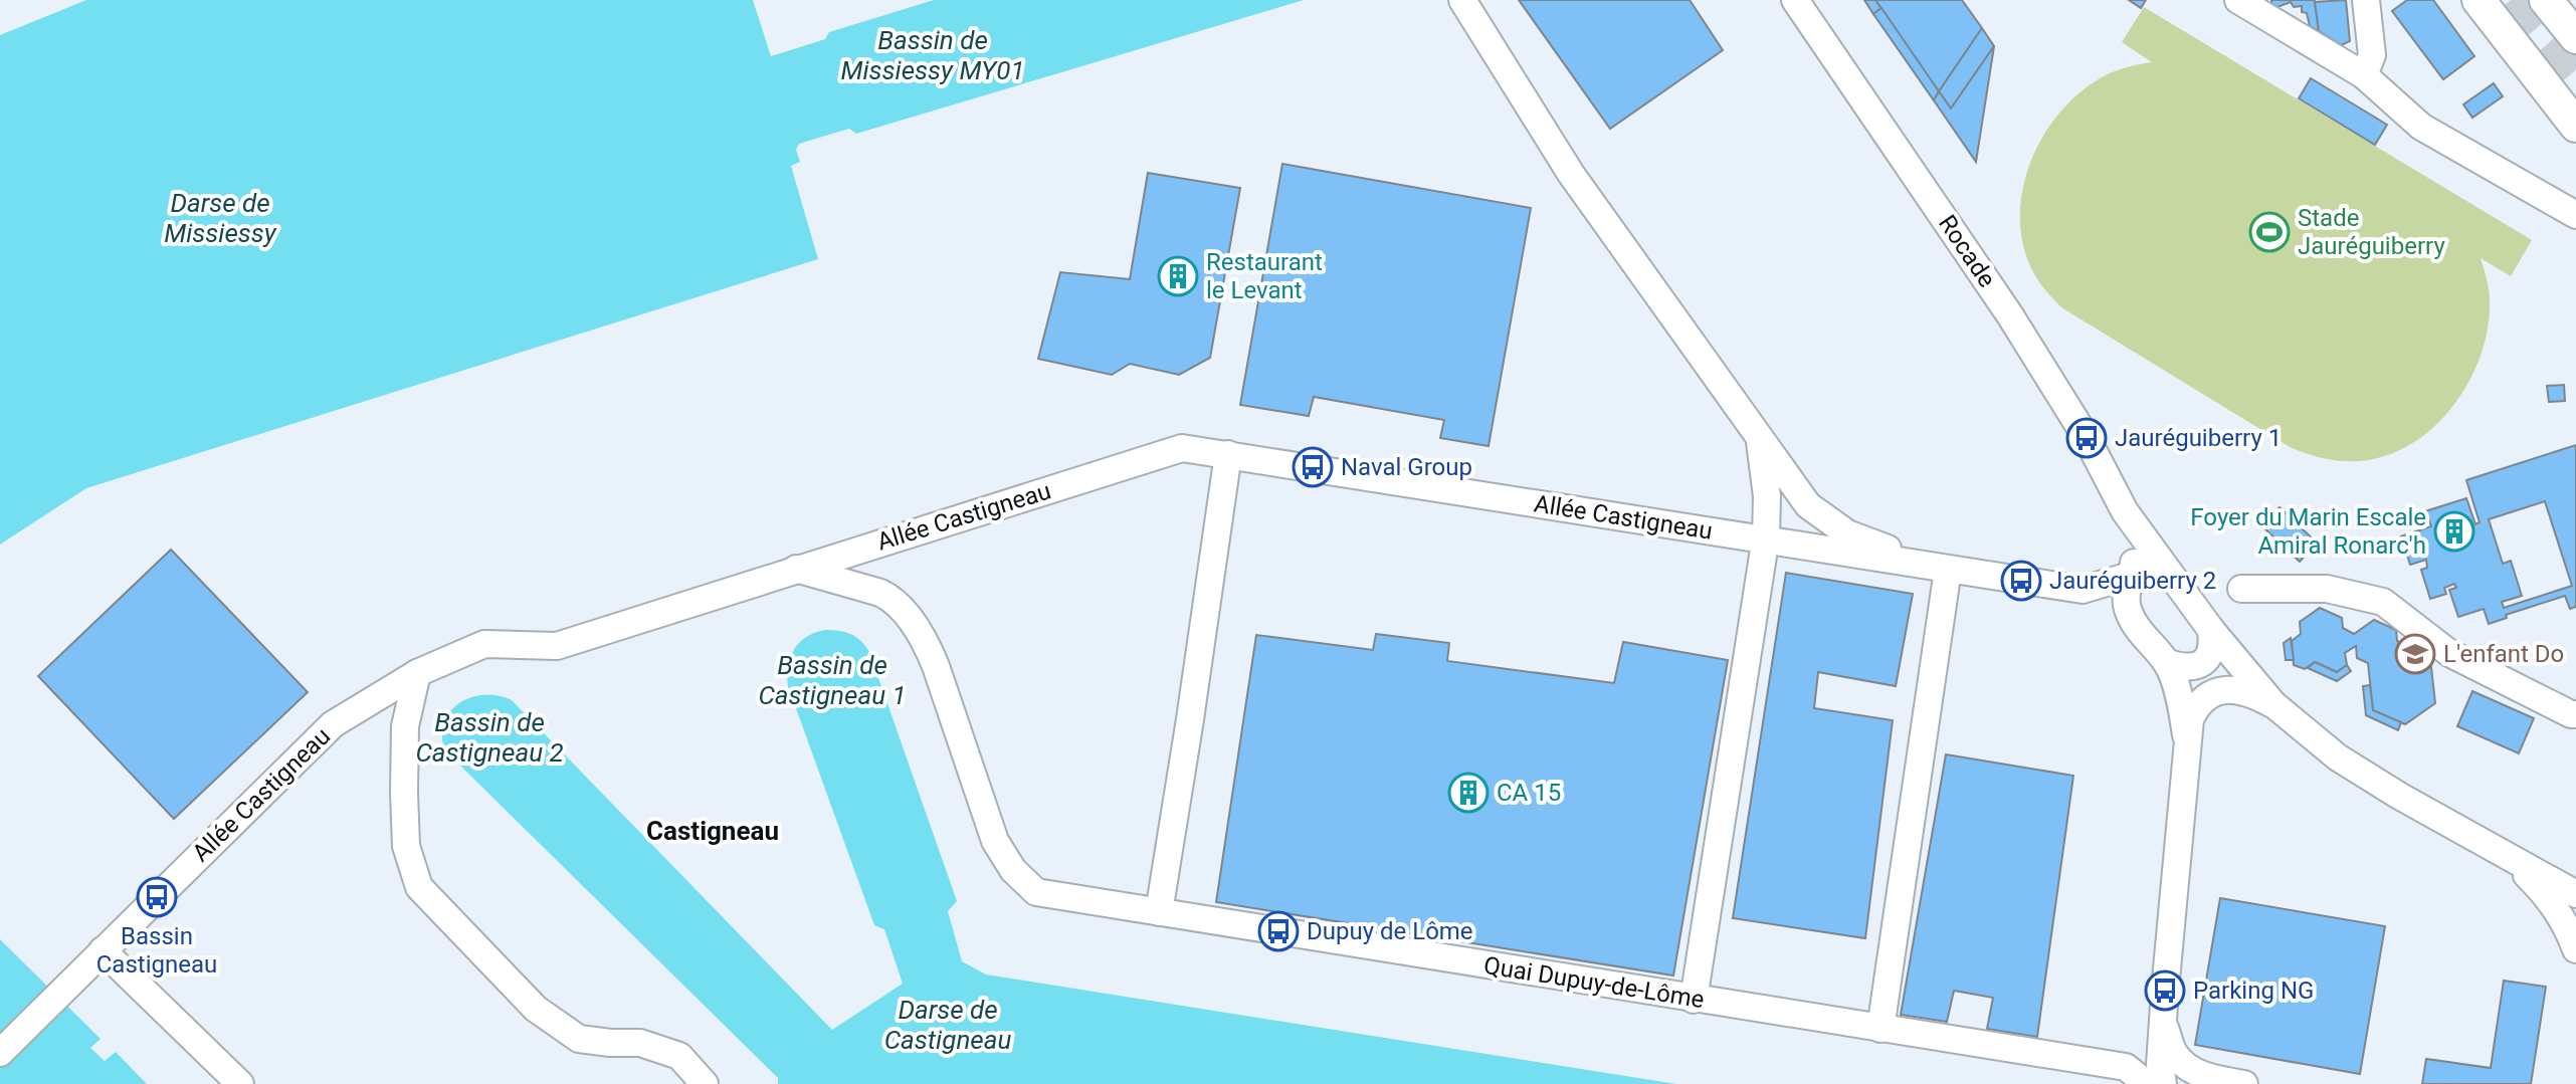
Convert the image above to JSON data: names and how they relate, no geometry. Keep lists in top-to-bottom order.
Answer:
{
  "streets": {
    "street": ["Rocade", "Allée Castigneau", "Quai Dupuy-de-Lôme"]
  },
  "crossings": [
    ["Allée Castigneau", "Quai Dupuy-de-Lôme"]
  ],
  "districts": ["Castigneau"],
  "water": [
    "Bassin de Missiessy MY01",
    "Darse de Missiessy",
    "Bassin de Castigneau 1",
    "Bassin de Castigneau 2",
    "Darse de Castigneau"
  ],
  "places": {
    "sports": ["Stade Jauréguiberry"],
    "building": ["Restaurant le Levant", "Foyer du Marin Escale Amiral Ronarc'h", "CA 15"],
    "bus stop": [
      "Jauréguiberry 1",
      "Naval Group",
      "Jauréguiberry 2",
      "Bassin Castigneau",
      "Dupuy de Lôme",
      "Parking NG"
    ],
    "school or university": ["L'enfant Do"]
  }
}
